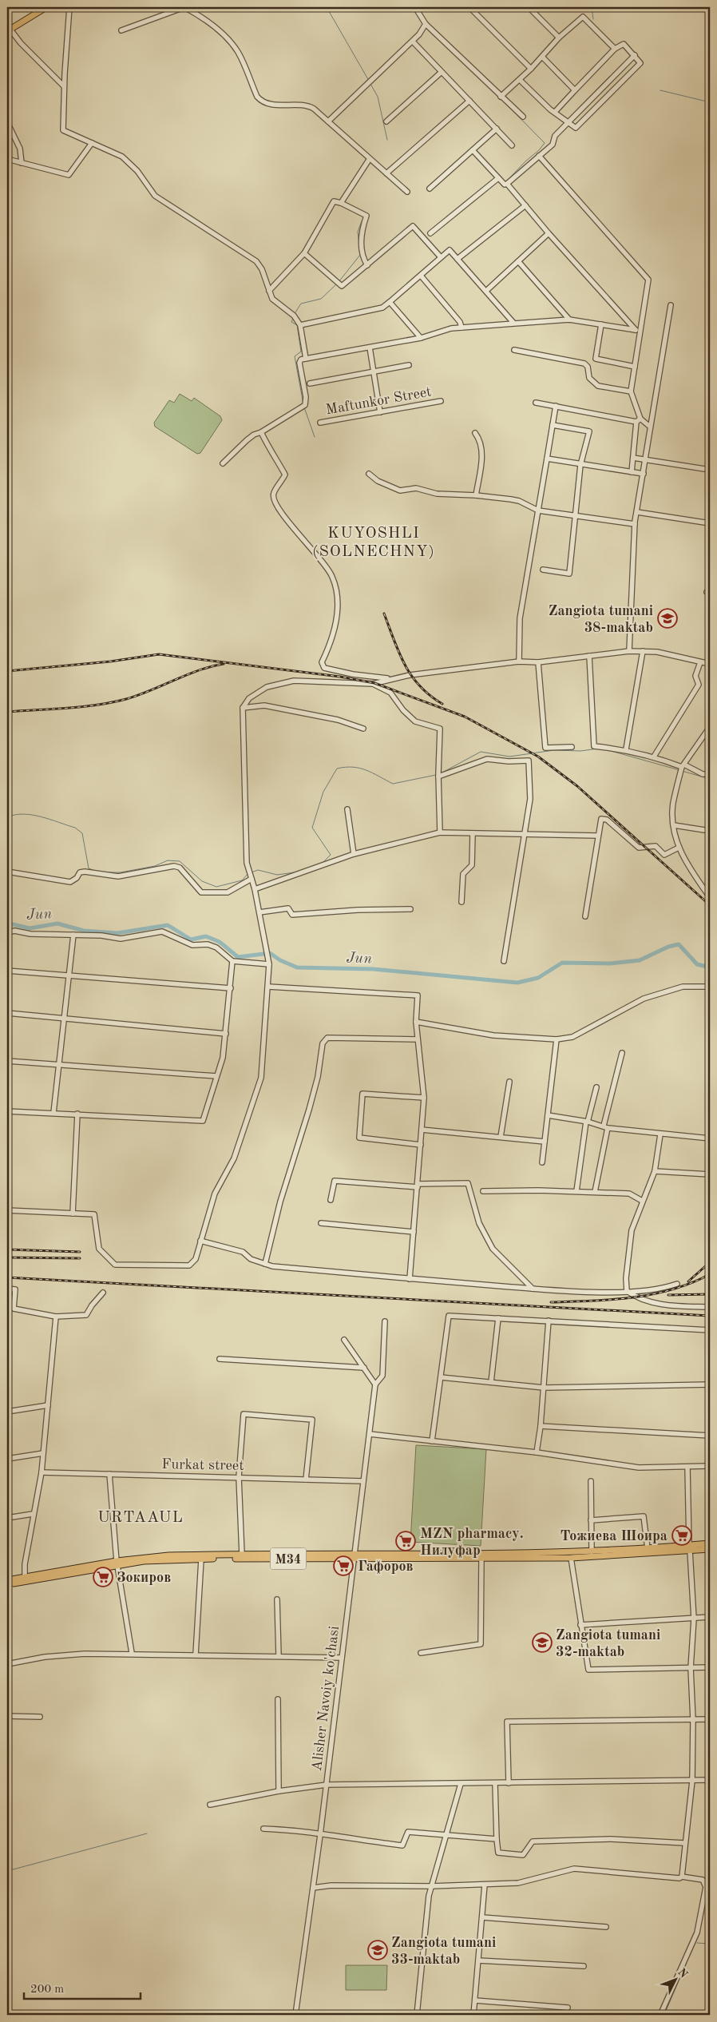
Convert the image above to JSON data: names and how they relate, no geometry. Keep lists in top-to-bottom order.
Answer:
{
  "streets": {
    "main road": ["M34"],
    "street": ["Maftunkor Street", "Furkat street", "Alisher Navoiy ko'chasi"]
  },
  "crossings": [
    ["Furkat street", "Alisher Navoiy ko'chasi"],
    ["M34", "Alisher Navoiy ko'chasi"]
  ],
  "districts": ["KUYOSHLI (SOLNECHNY)", "URTAAUL"],
  "water": ["Jun"],
  "places": {
    "school or university": ["Zangiota tumani 38-maktab", "Zangiota tumani 32-maktab", "Zangiota tumani 33-maktab"],
    "supermarket": [
      "Тожиева Шоира",
      "MZN pharmacy. Нилуфар",
      "Гафоров",
      "Зокиров"
    ]
  },
  "scale_bar": "200 m",
  "north": "top right"
}
